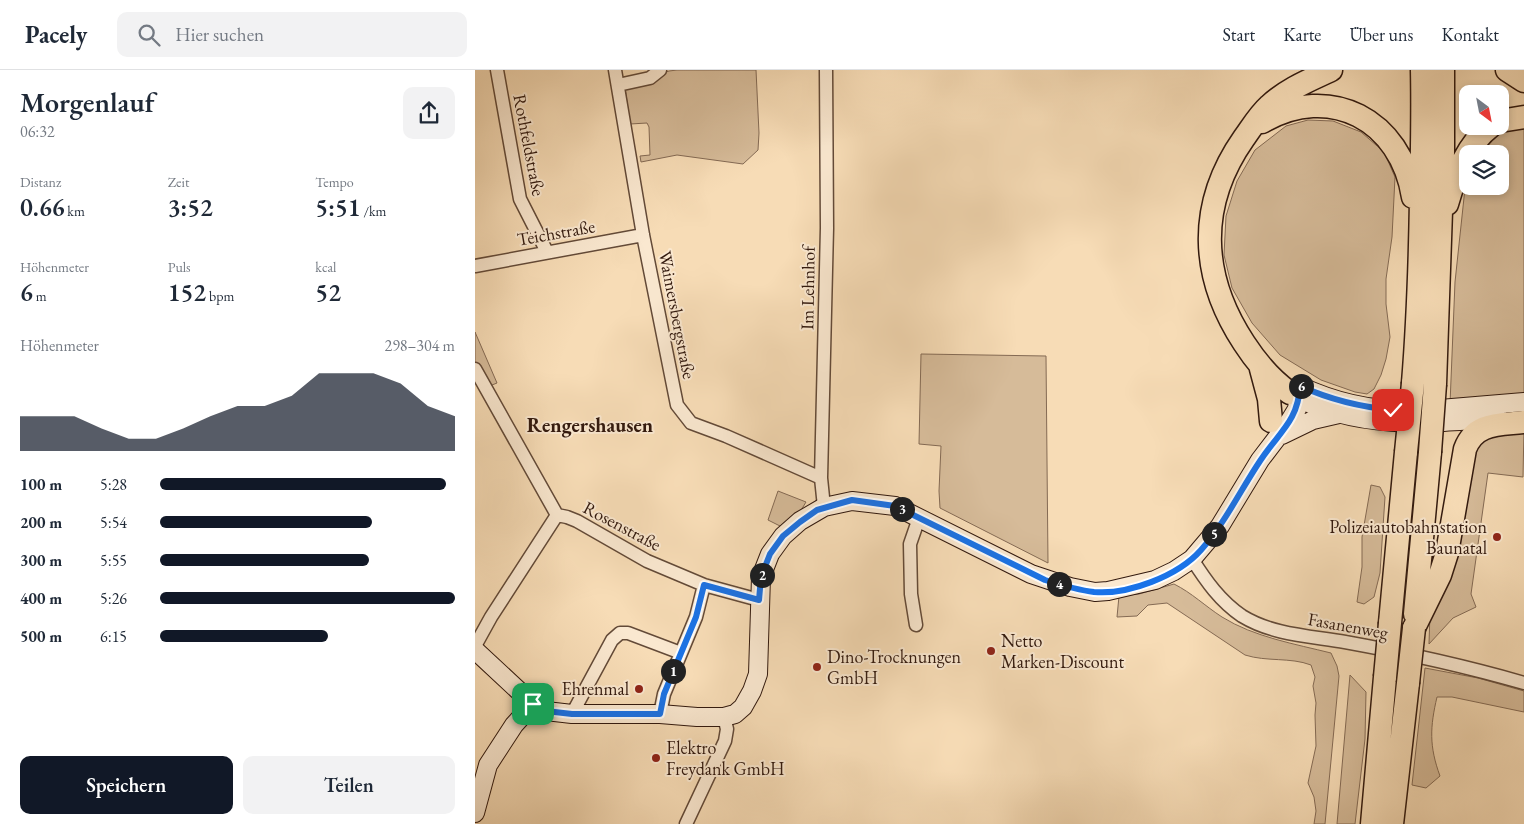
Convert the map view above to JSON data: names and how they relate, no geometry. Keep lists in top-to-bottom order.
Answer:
{
  "streets": {
    "street": [
      "Rothfeldstraße",
      "Teichstraße",
      "Im Lehnhof",
      "Waimersbergstraße",
      "Rosenstraße",
      "Fasanenweg"
    ]
  },
  "crossings": [
    ["Rothfeldstraße", "Teichstraße"],
    ["Teichstraße", "Waimersbergstraße"],
    ["Im Lehnhof", "Waimersbergstraße"]
  ],
  "districts": ["Rengershausen"],
  "places": [
    "Polizeiautobahnstation Baunatal",
    "Netto Marken-Discount",
    "Dino-Trocknungen GmbH",
    "Ehrenmal",
    "Elektro Freydank GmbH"
  ],
  "north": "bottom right",
  "page": {
    "header": "Pacely",
    "search": "Hier suchen",
    "nav": [
      "Start",
      "Karte",
      "Über uns",
      "Kontakt"
    ],
    "heading": ["Morgenlauf", "06:32"],
    "stats": [
      ["Distanz", "0.66 km"],
      ["Zeit", "3:52"],
      ["Tempo", "5:51 /km"],
      ["Höhenmeter", "6 m"],
      ["Puls", "152 bpm"],
      ["kcal", "52"]
    ],
    "chart": ["Höhenmeter", "298–304 m"],
    "pins": [
      "6",
      "3",
      "5",
      "2",
      "4",
      "1"
    ],
    "list": [
      {
        "name": "100 m",
        "note": "5:28"
      },
      {
        "name": "200 m",
        "note": "5:54"
      },
      {
        "name": "300 m",
        "note": "5:55"
      },
      {
        "name": "400 m",
        "note": "5:26"
      },
      {
        "name": "500 m",
        "note": "6:15"
      }
    ],
    "buttons": ["Speichern", "Teilen"]
  }
}
